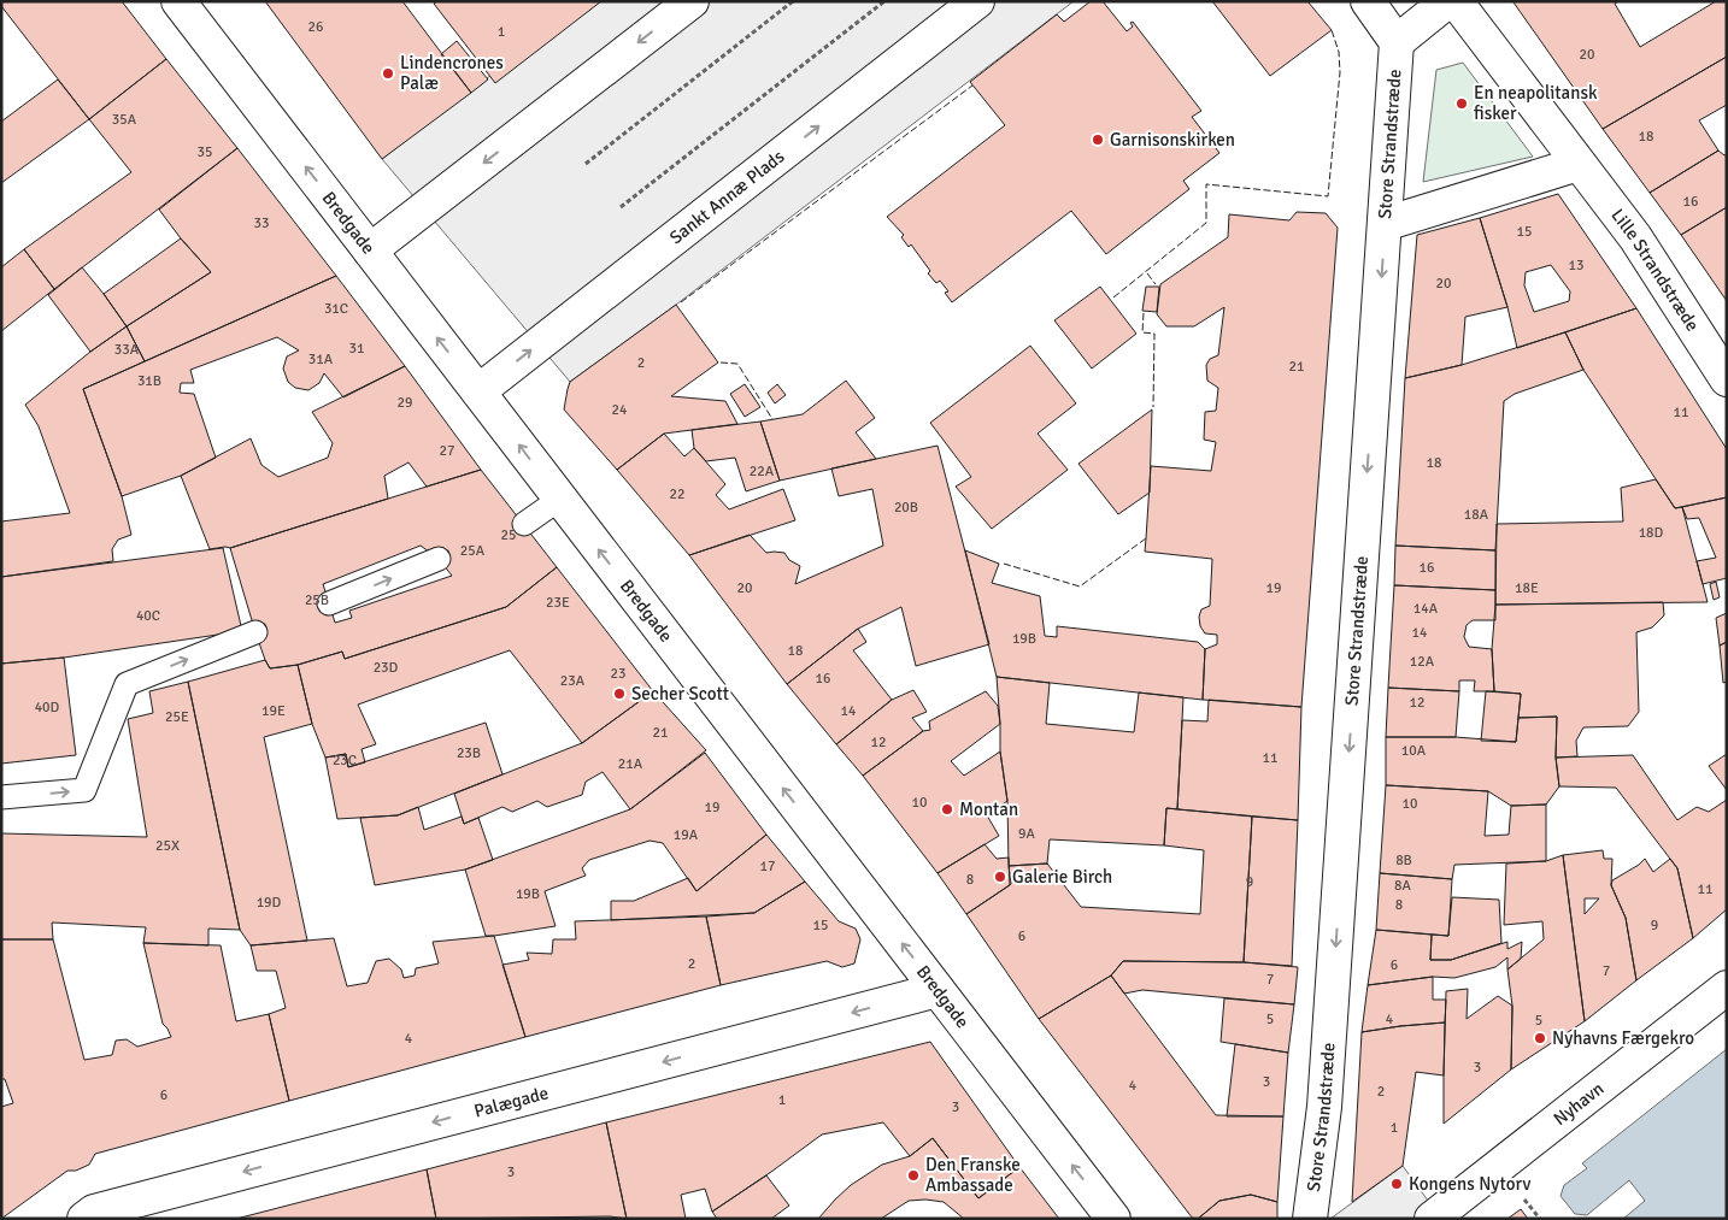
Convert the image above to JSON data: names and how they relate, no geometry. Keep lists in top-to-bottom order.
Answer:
{
  "streets": {
    "street": [
      "Store Strandstræde",
      "Sankt Annæ Plads",
      "Bredgade",
      "Lille Strandstræde",
      "Palægade",
      "Nyhavn"
    ]
  },
  "crossings": [
    ["Sankt Annæ Plads", "Bredgade"],
    ["Bredgade", "Palægade"]
  ],
  "one_way": ["Store Strandstræde", "Bredgade", "Palægade"],
  "places": [
    "Lindencrones Palæ",
    "En neapolitansk fisker",
    "Garnisonskirken",
    "Secher Scott",
    "Montan",
    "Galerie Birch",
    "Nyhavns Færgekro",
    "Den Franske Ambassade",
    "Kongens Nytorv"
  ],
  "house_numbers": [
    "26",
    "1",
    "20",
    "35A",
    "18",
    "35",
    "16",
    "33",
    "15",
    "13",
    "20",
    "31C",
    "31",
    "33A",
    "31A",
    "2",
    "21",
    "31B",
    "29",
    "24",
    "11",
    "27",
    "18",
    "22A",
    "22",
    "20B",
    "18A",
    "18D",
    "25",
    "25A",
    "16",
    "20",
    "19",
    "18E",
    "25B",
    "23E",
    "14A",
    "40C",
    "14",
    "19B",
    "18",
    "12A",
    "23D",
    "23",
    "16",
    "23A",
    "12",
    "40D",
    "19E",
    "14",
    "25E",
    "21",
    "12",
    "10A",
    "23B",
    "11",
    "23C",
    "21A",
    "10",
    "10",
    "19",
    "9A",
    "19A",
    "25X",
    "8B",
    "17",
    "8",
    "9",
    "8A",
    "11",
    "19B",
    "19D",
    "8",
    "15",
    "9",
    "6",
    "2",
    "6",
    "7",
    "7",
    "5",
    "4",
    "5",
    "4",
    "3",
    "3",
    "4",
    "2",
    "6",
    "1",
    "3",
    "1",
    "3"
  ]
}
